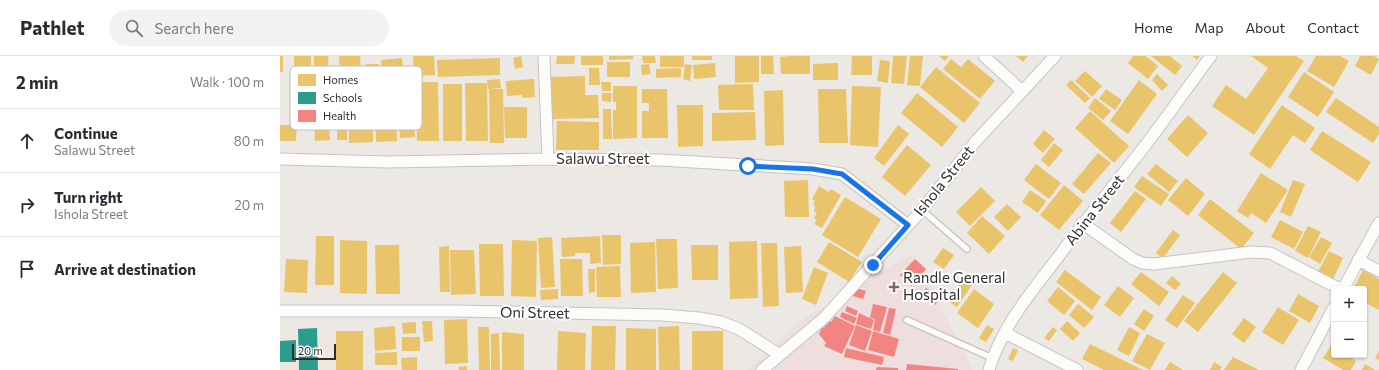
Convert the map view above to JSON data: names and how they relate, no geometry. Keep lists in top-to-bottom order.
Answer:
{
  "streets": {
    "street": [
      "Salawu Street",
      "Ishola Street",
      "Abina Street",
      "Oni Street"
    ]
  },
  "crossings": [
    ["Salawu Street", "Ishola Street"],
    ["Ishola Street", "Oni Street"]
  ],
  "places": {
    "health": ["Randle General Hospital"]
  },
  "legend": ["Homes", "Schools", "Health"],
  "scale_bar": "20 m",
  "page": {
    "header": "Pathlet",
    "search": "Search here",
    "nav": [
      "Home",
      "Map",
      "About",
      "Contact"
    ],
    "heading": ["2 min", "Walk · 100 m"],
    "list": [
      ["Continue", "Salawu Street", "80 m"],
      ["Turn right", "Ishola Street", "20 m"],
      "Arrive at destination"
    ],
    "map_buttons": ["+", "−"],
    "scale": "20 m"
  }
}
